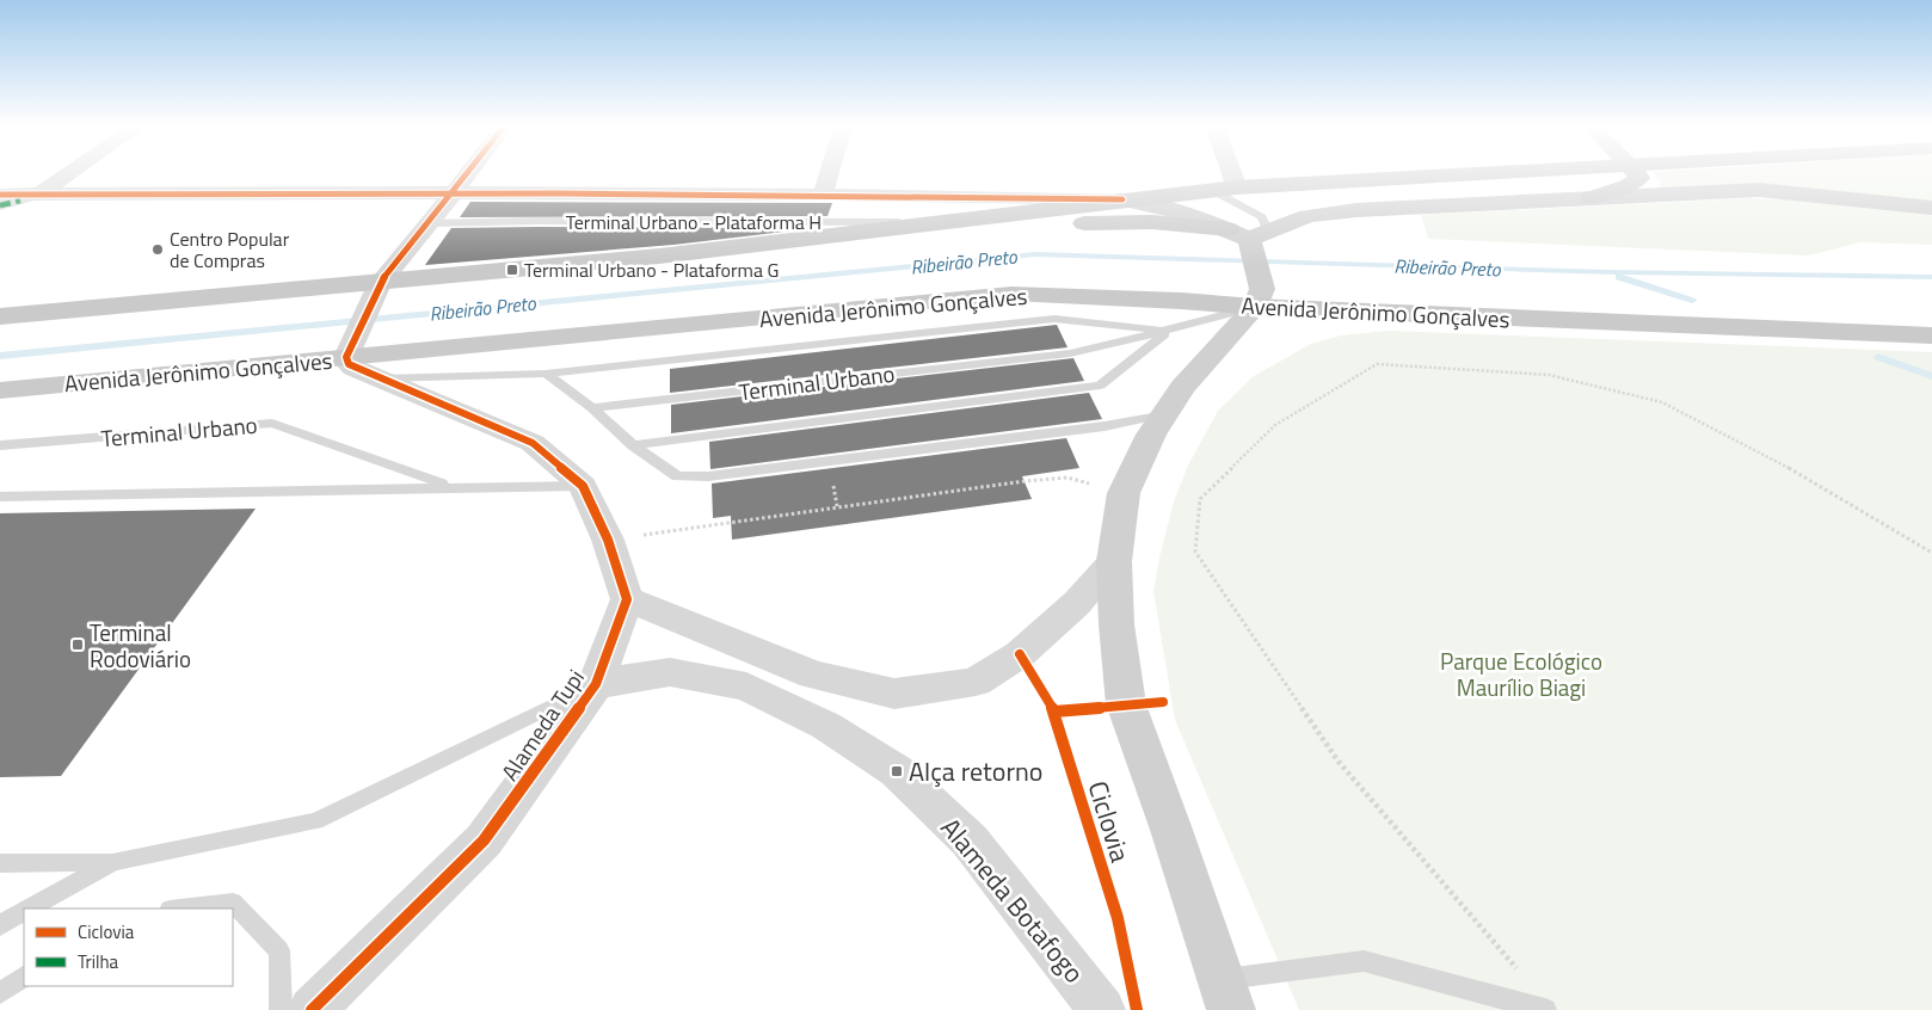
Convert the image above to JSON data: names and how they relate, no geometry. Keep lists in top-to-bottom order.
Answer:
{
  "streets": {
    "main road": ["Avenida Jerônimo Gonçalves"],
    "street": ["Alameda Tupi", "Alameda Botafogo"],
    "lane": ["Terminal Urbano - Plataforma H", "Terminal Urbano"],
    "cycle path": ["Ciclovia"]
  },
  "crossings": [
    ["Avenida Jerônimo Gonçalves", "Terminal Urbano"],
    ["Alameda Tupi", "Alameda Botafogo"]
  ],
  "water": ["Ribeirão Preto"],
  "parks": ["Parque Ecológico Maurílio Biagi"],
  "places": {
    "other": ["Centro Popular de Compras"],
    "transit": ["Terminal Urbano - Plataforma G", "Terminal Rodoviário", "Alça retorno"]
  },
  "legend": ["Ciclovia", "Trilha"]
}
